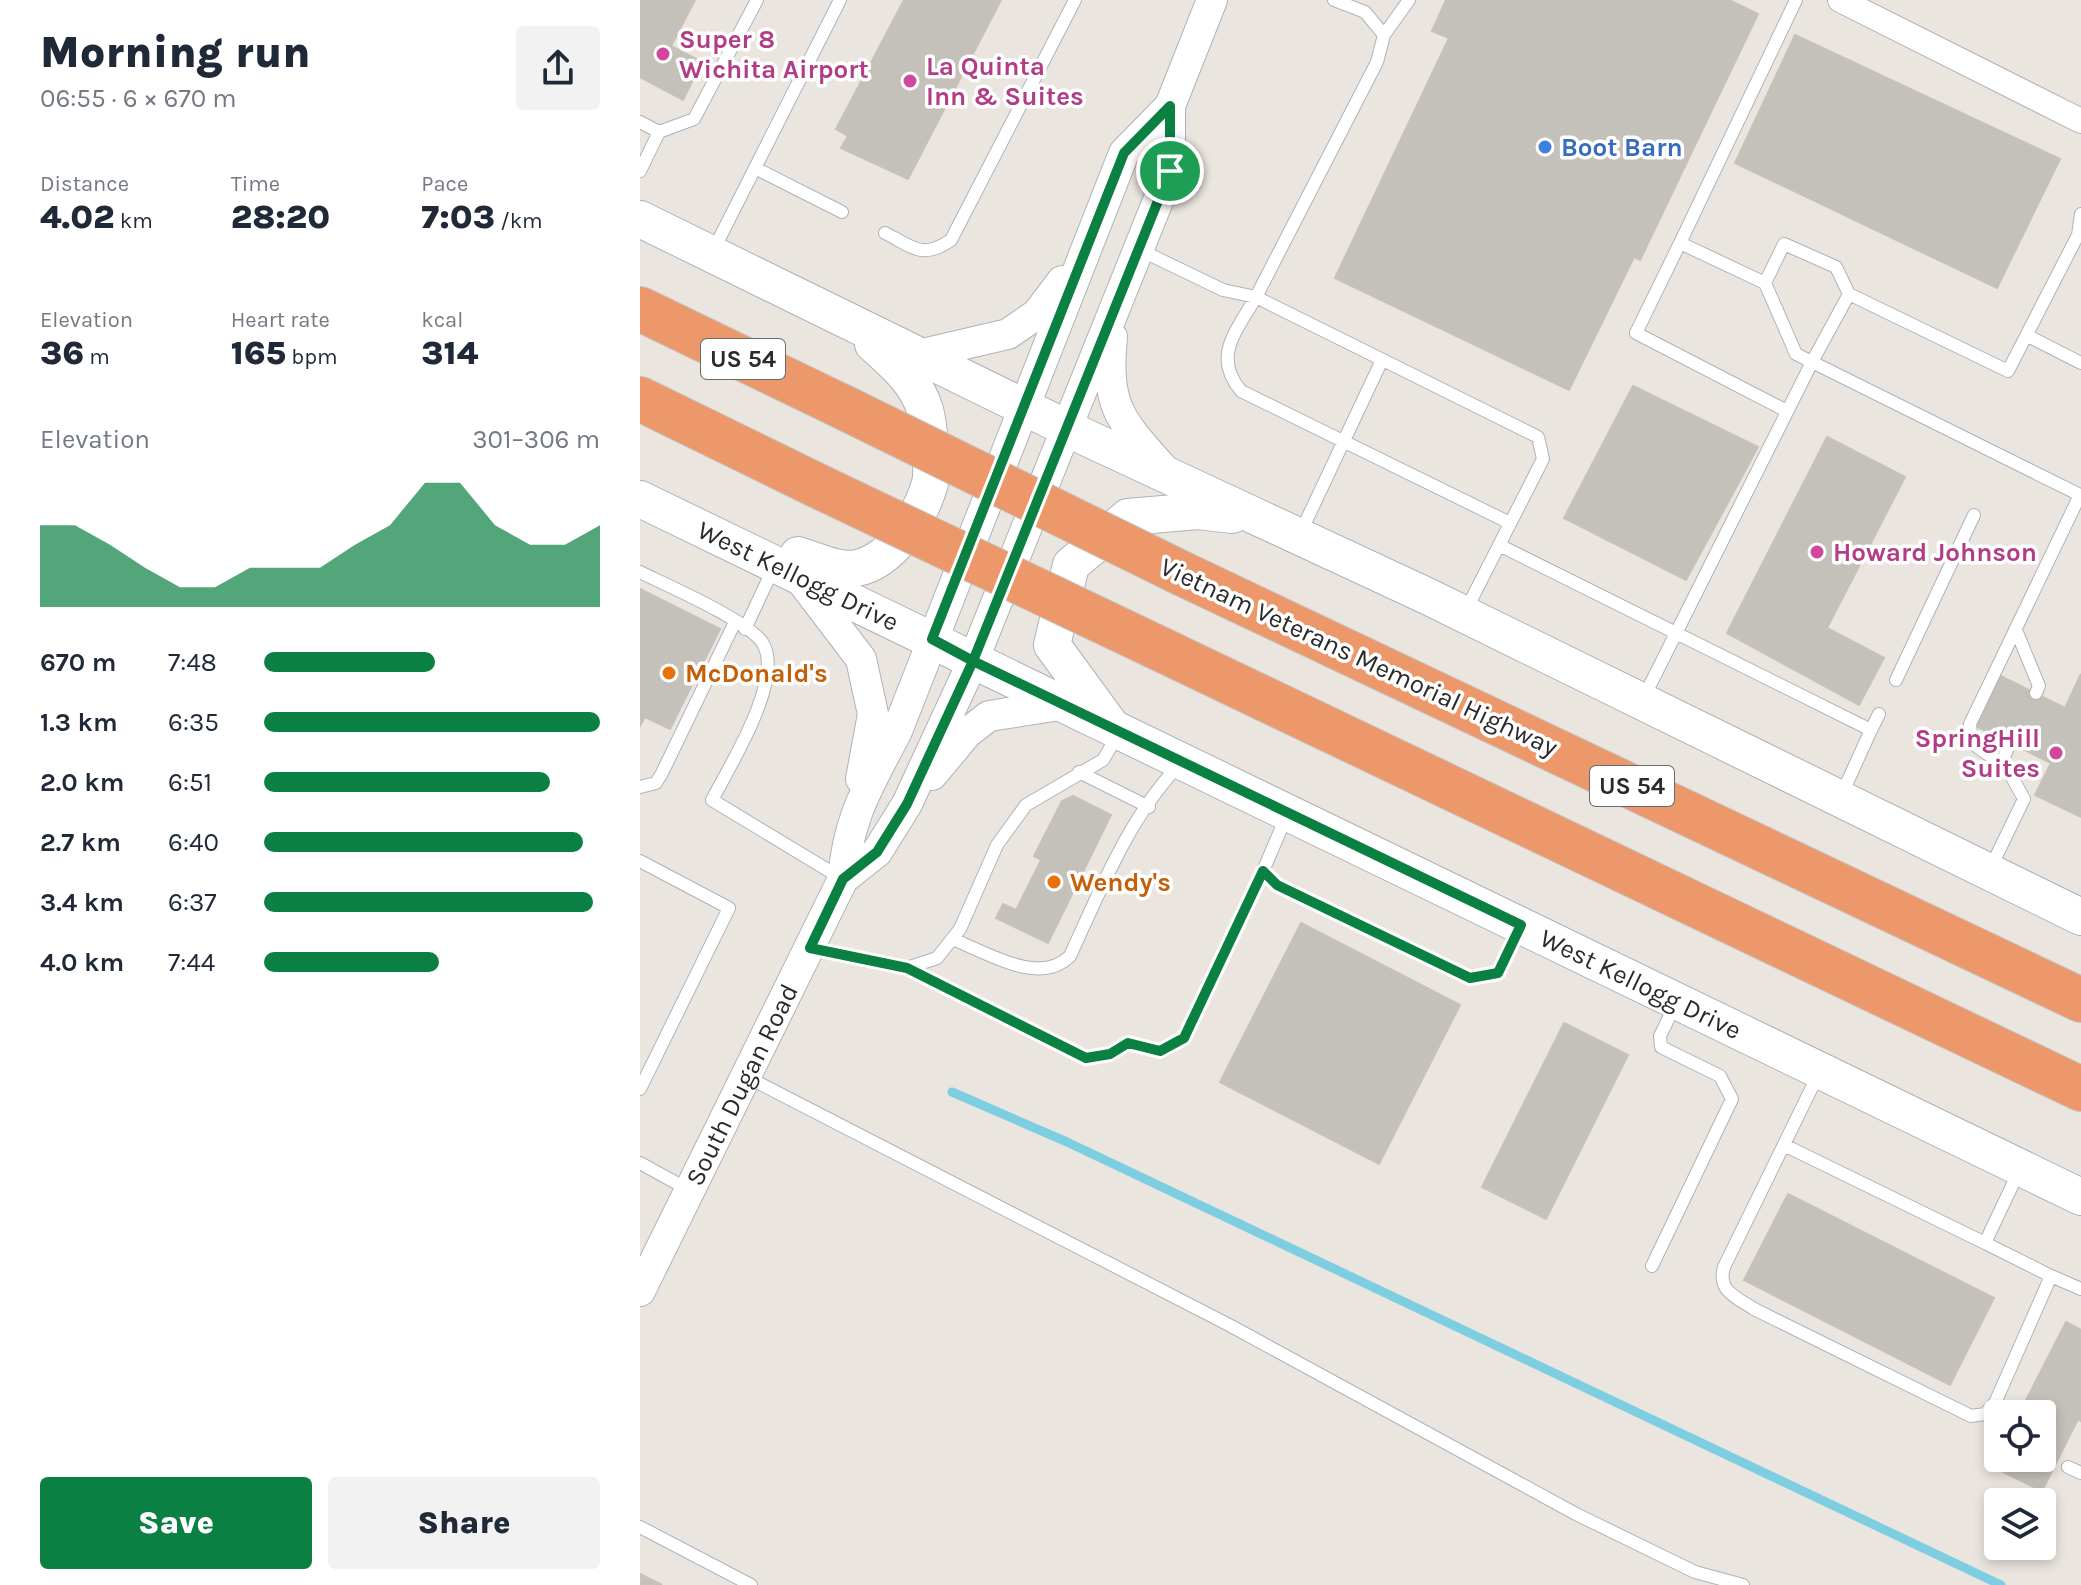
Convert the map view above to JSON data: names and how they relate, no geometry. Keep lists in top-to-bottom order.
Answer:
{
  "streets": {
    "highway": ["US 54", "Vietnam Veterans Memorial Highway"],
    "main road": ["West Kellogg Drive"],
    "street": ["South Dugan Road"]
  },
  "crossings": [
    ["West Kellogg Drive", "South Dugan Road"]
  ],
  "places": [
    "Super 8 Wichita Airport",
    "La Quinta Inn & Suites",
    "Boot Barn",
    "Howard Johnson",
    "McDonald's",
    "SpringHill Suites",
    "Wendy's"
  ],
  "page": {
    "heading": ["Morning run", "06:55 · 6 × 670 m"],
    "stats": [
      ["Distance", "4.02 km"],
      ["Time", "28:20"],
      ["Pace", "7:03 /km"],
      ["Elevation", "36 m"],
      ["Heart rate", "165 bpm"],
      ["kcal", "314"]
    ],
    "chart": ["Elevation", "301–306 m"],
    "list": [
      {
        "name": "670 m",
        "note": "7:48"
      },
      {
        "name": "1.3 km",
        "note": "6:35"
      },
      {
        "name": "2.0 km",
        "note": "6:51"
      },
      {
        "name": "2.7 km",
        "note": "6:40"
      },
      {
        "name": "3.4 km",
        "note": "6:37"
      },
      {
        "name": "4.0 km",
        "note": "7:44"
      }
    ],
    "buttons": ["Save", "Share"]
  }
}
